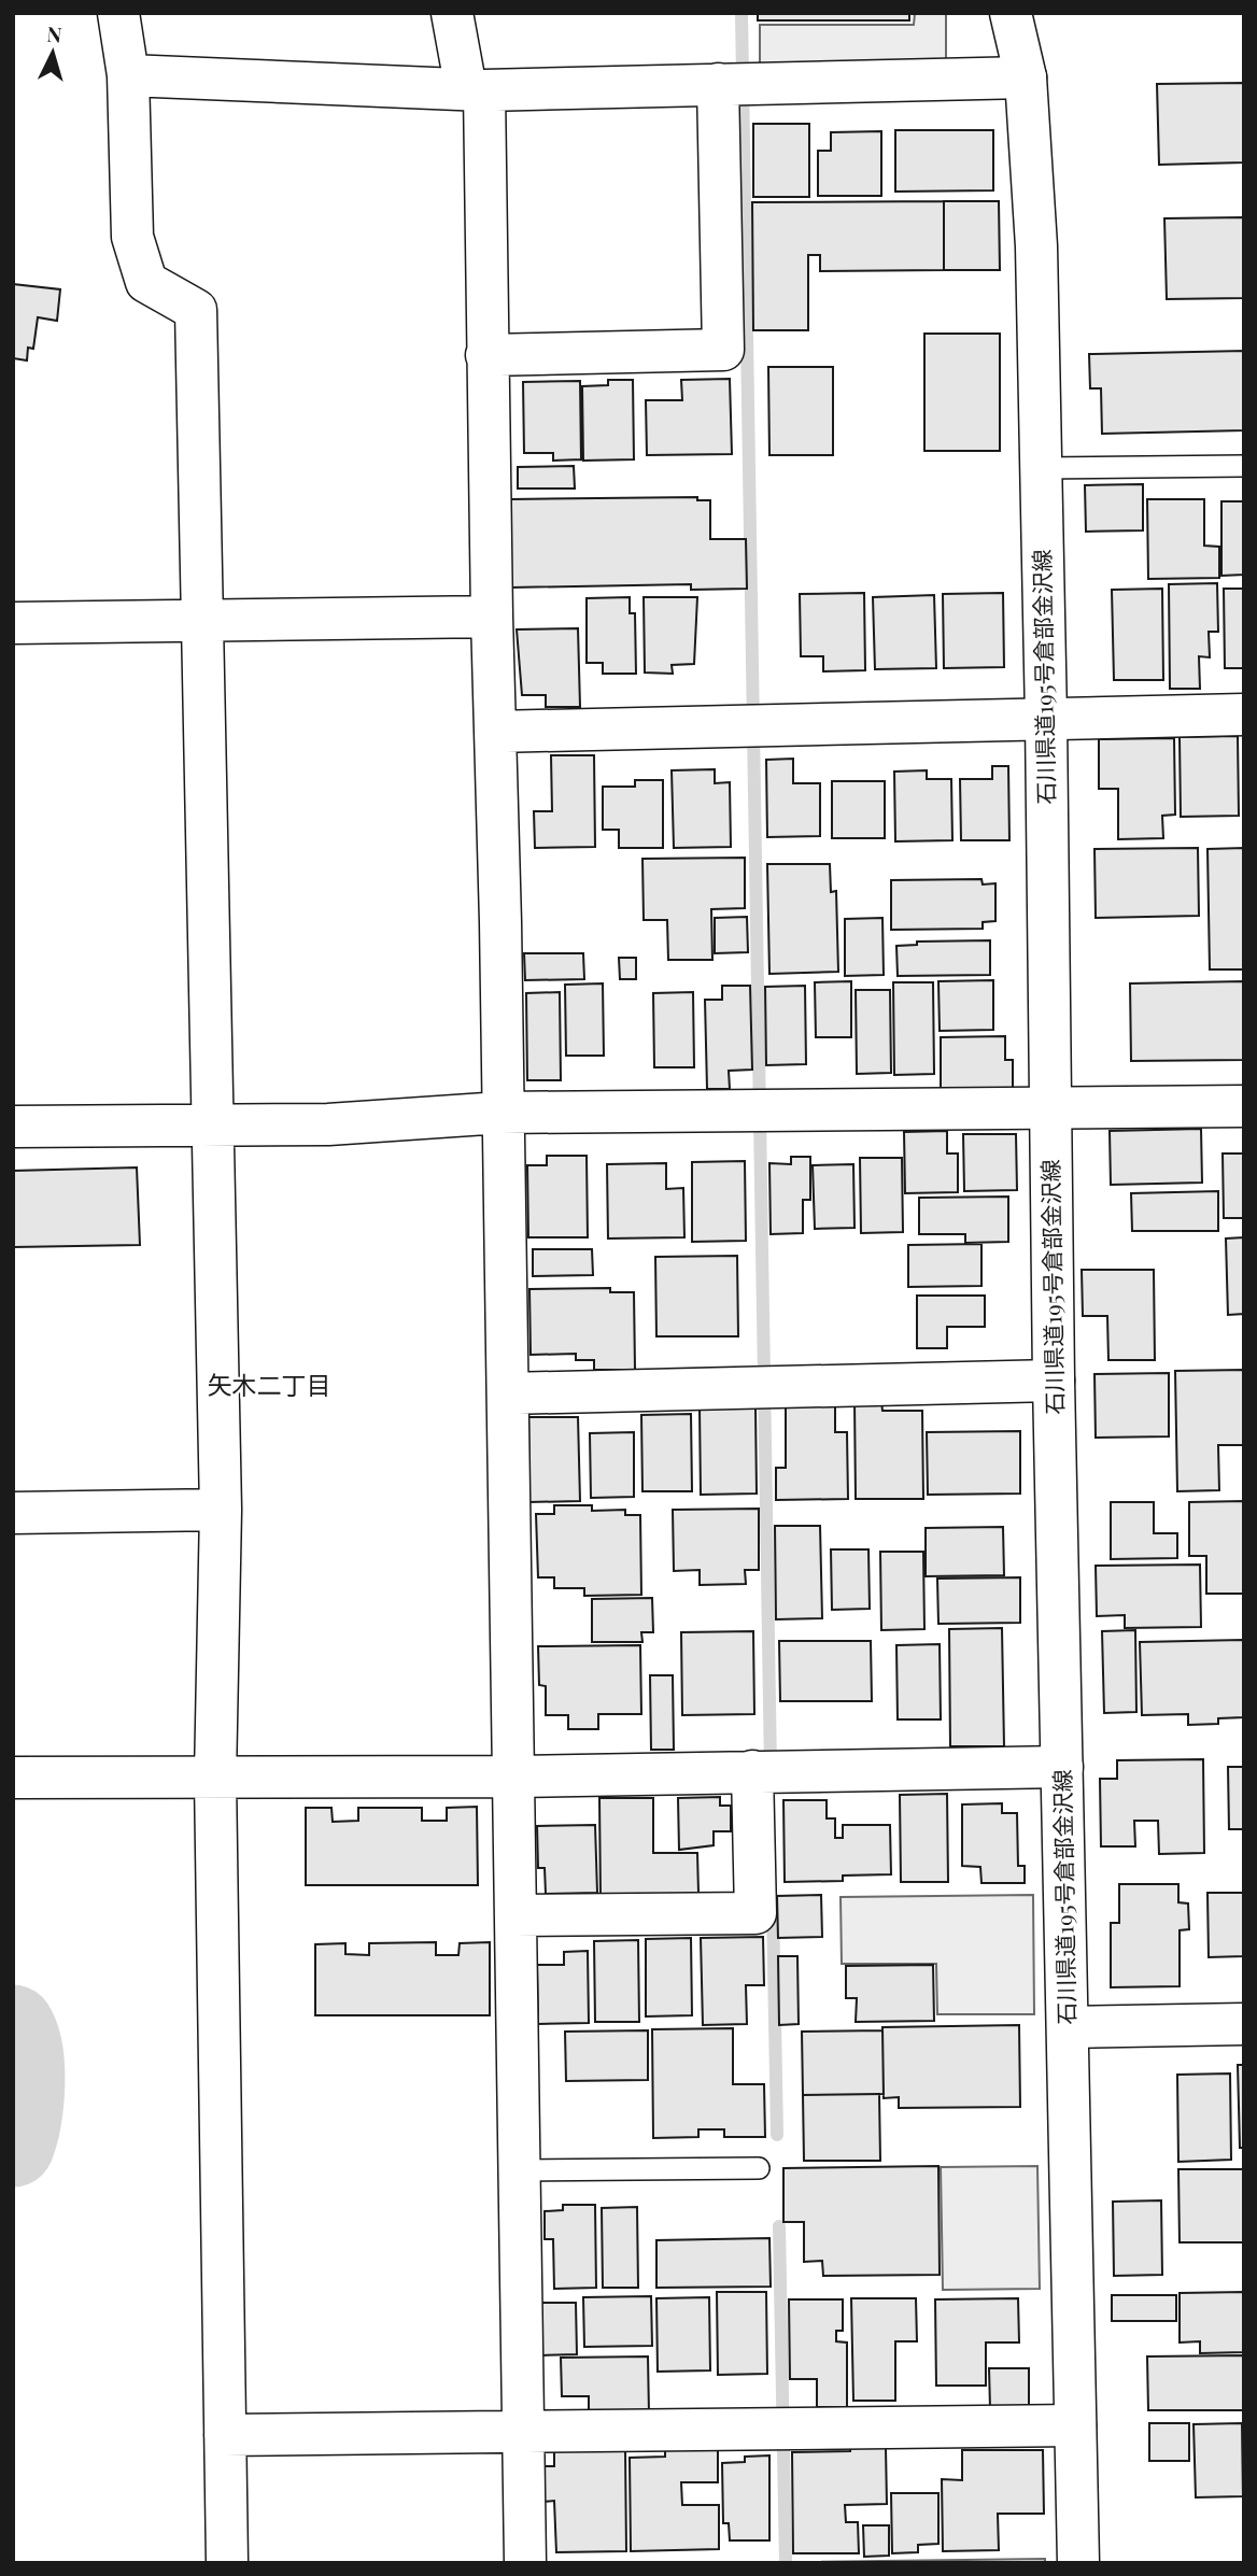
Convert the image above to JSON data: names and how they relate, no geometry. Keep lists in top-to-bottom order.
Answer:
{
  "streets": {
    "street": ["石川県道195号倉部金沢線"]
  },
  "districts": ["矢木二丁目"],
  "north": "top"
}
